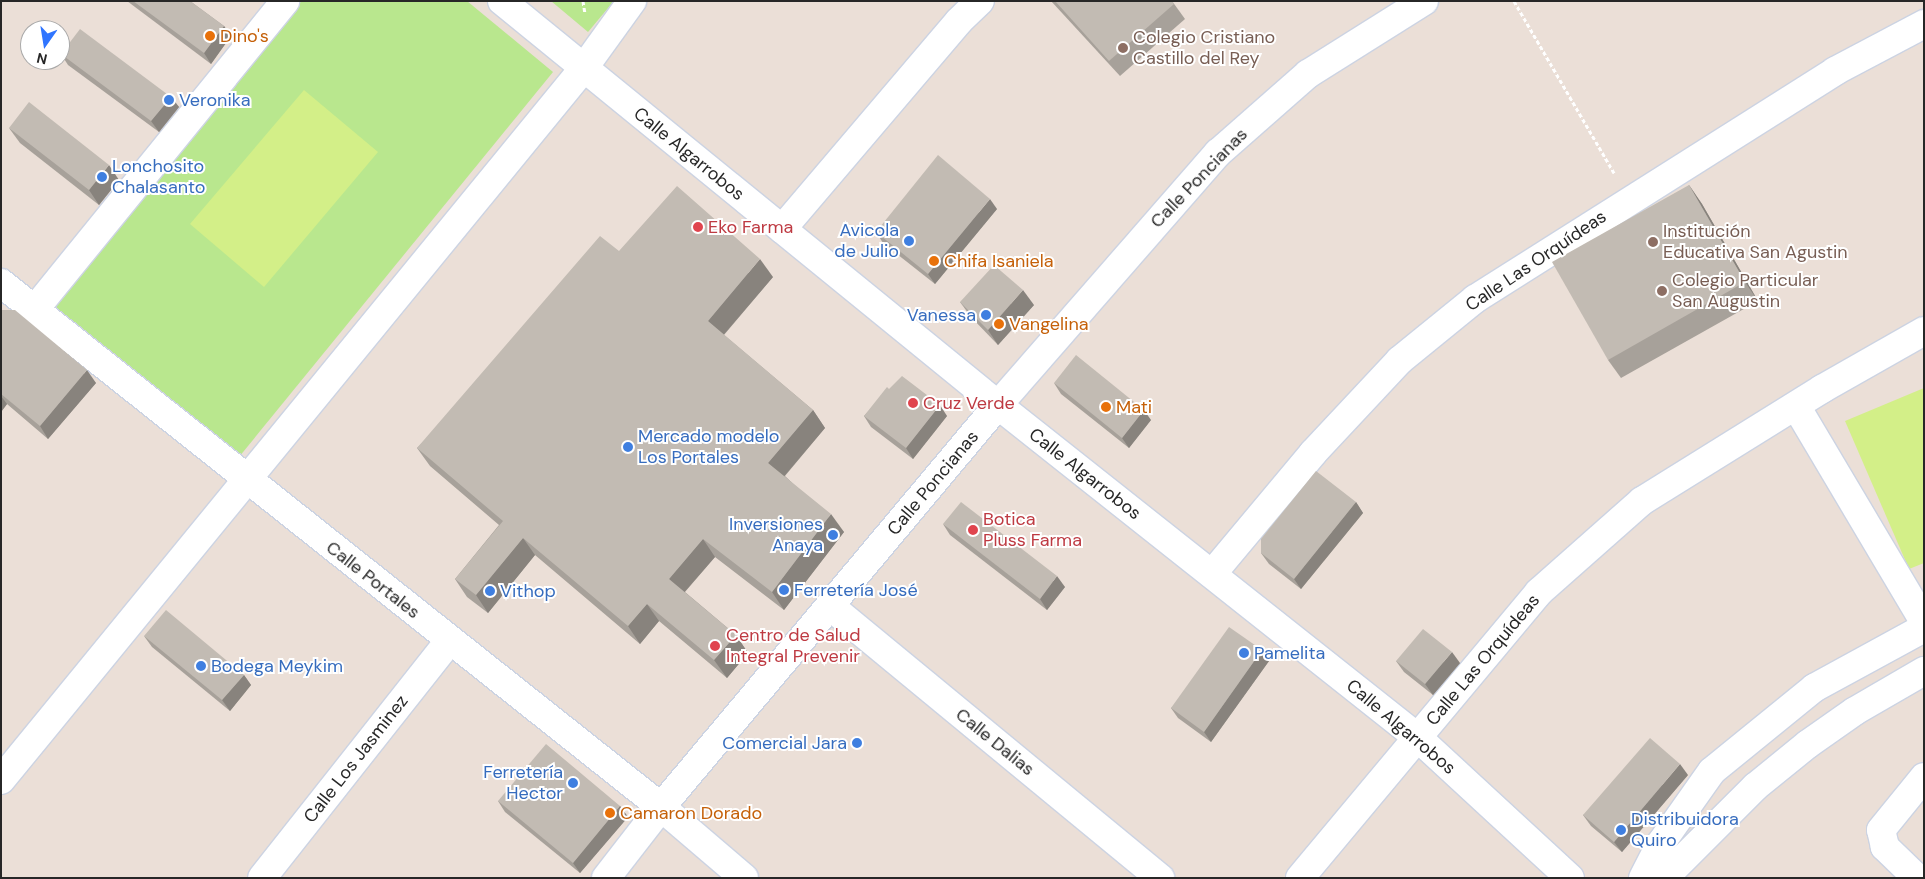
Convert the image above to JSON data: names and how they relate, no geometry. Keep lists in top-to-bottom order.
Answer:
{
  "streets": {
    "street": [
      "Calle Algarrobos",
      "Calle Poncianas",
      "Calle Las Orquídeas",
      "Calle Portales",
      "Calle Dalias",
      "Calle Los Jasminez"
    ]
  },
  "crossings": [
    ["Calle Algarrobos", "Calle Poncianas"],
    ["Calle Algarrobos", "Calle Las Orquídeas"],
    ["Calle Poncianas", "Calle Portales"],
    ["Calle Poncianas", "Calle Dalias"],
    ["Calle Portales", "Calle Los Jasminez"]
  ],
  "places": [
    "Dino's",
    "Colegio Cristiano Castillo del Rey",
    "Veronika",
    "Lonchosito Chalasanto",
    "Eko Farma",
    "Avicola de Julio",
    "Institución Educativa San Agustin",
    "Chifa Isaniela",
    "Colegio Particular San Augustin",
    "Vanessa",
    "Vangelina",
    "Cruz Verde",
    "Mati",
    "Mercado modelo Los Portales",
    "Botica Pluss Farma",
    "Inversiones Anaya",
    "Ferretería José",
    "Vithop",
    "Centro de Salud Integral Prevenir",
    "Pamelita",
    "Bodega Meykim",
    "Comercial Jara",
    "Ferretería Hector",
    "Camaron Dorado",
    "Distribuidora Quiro"
  ],
  "north": "bottom"
}
